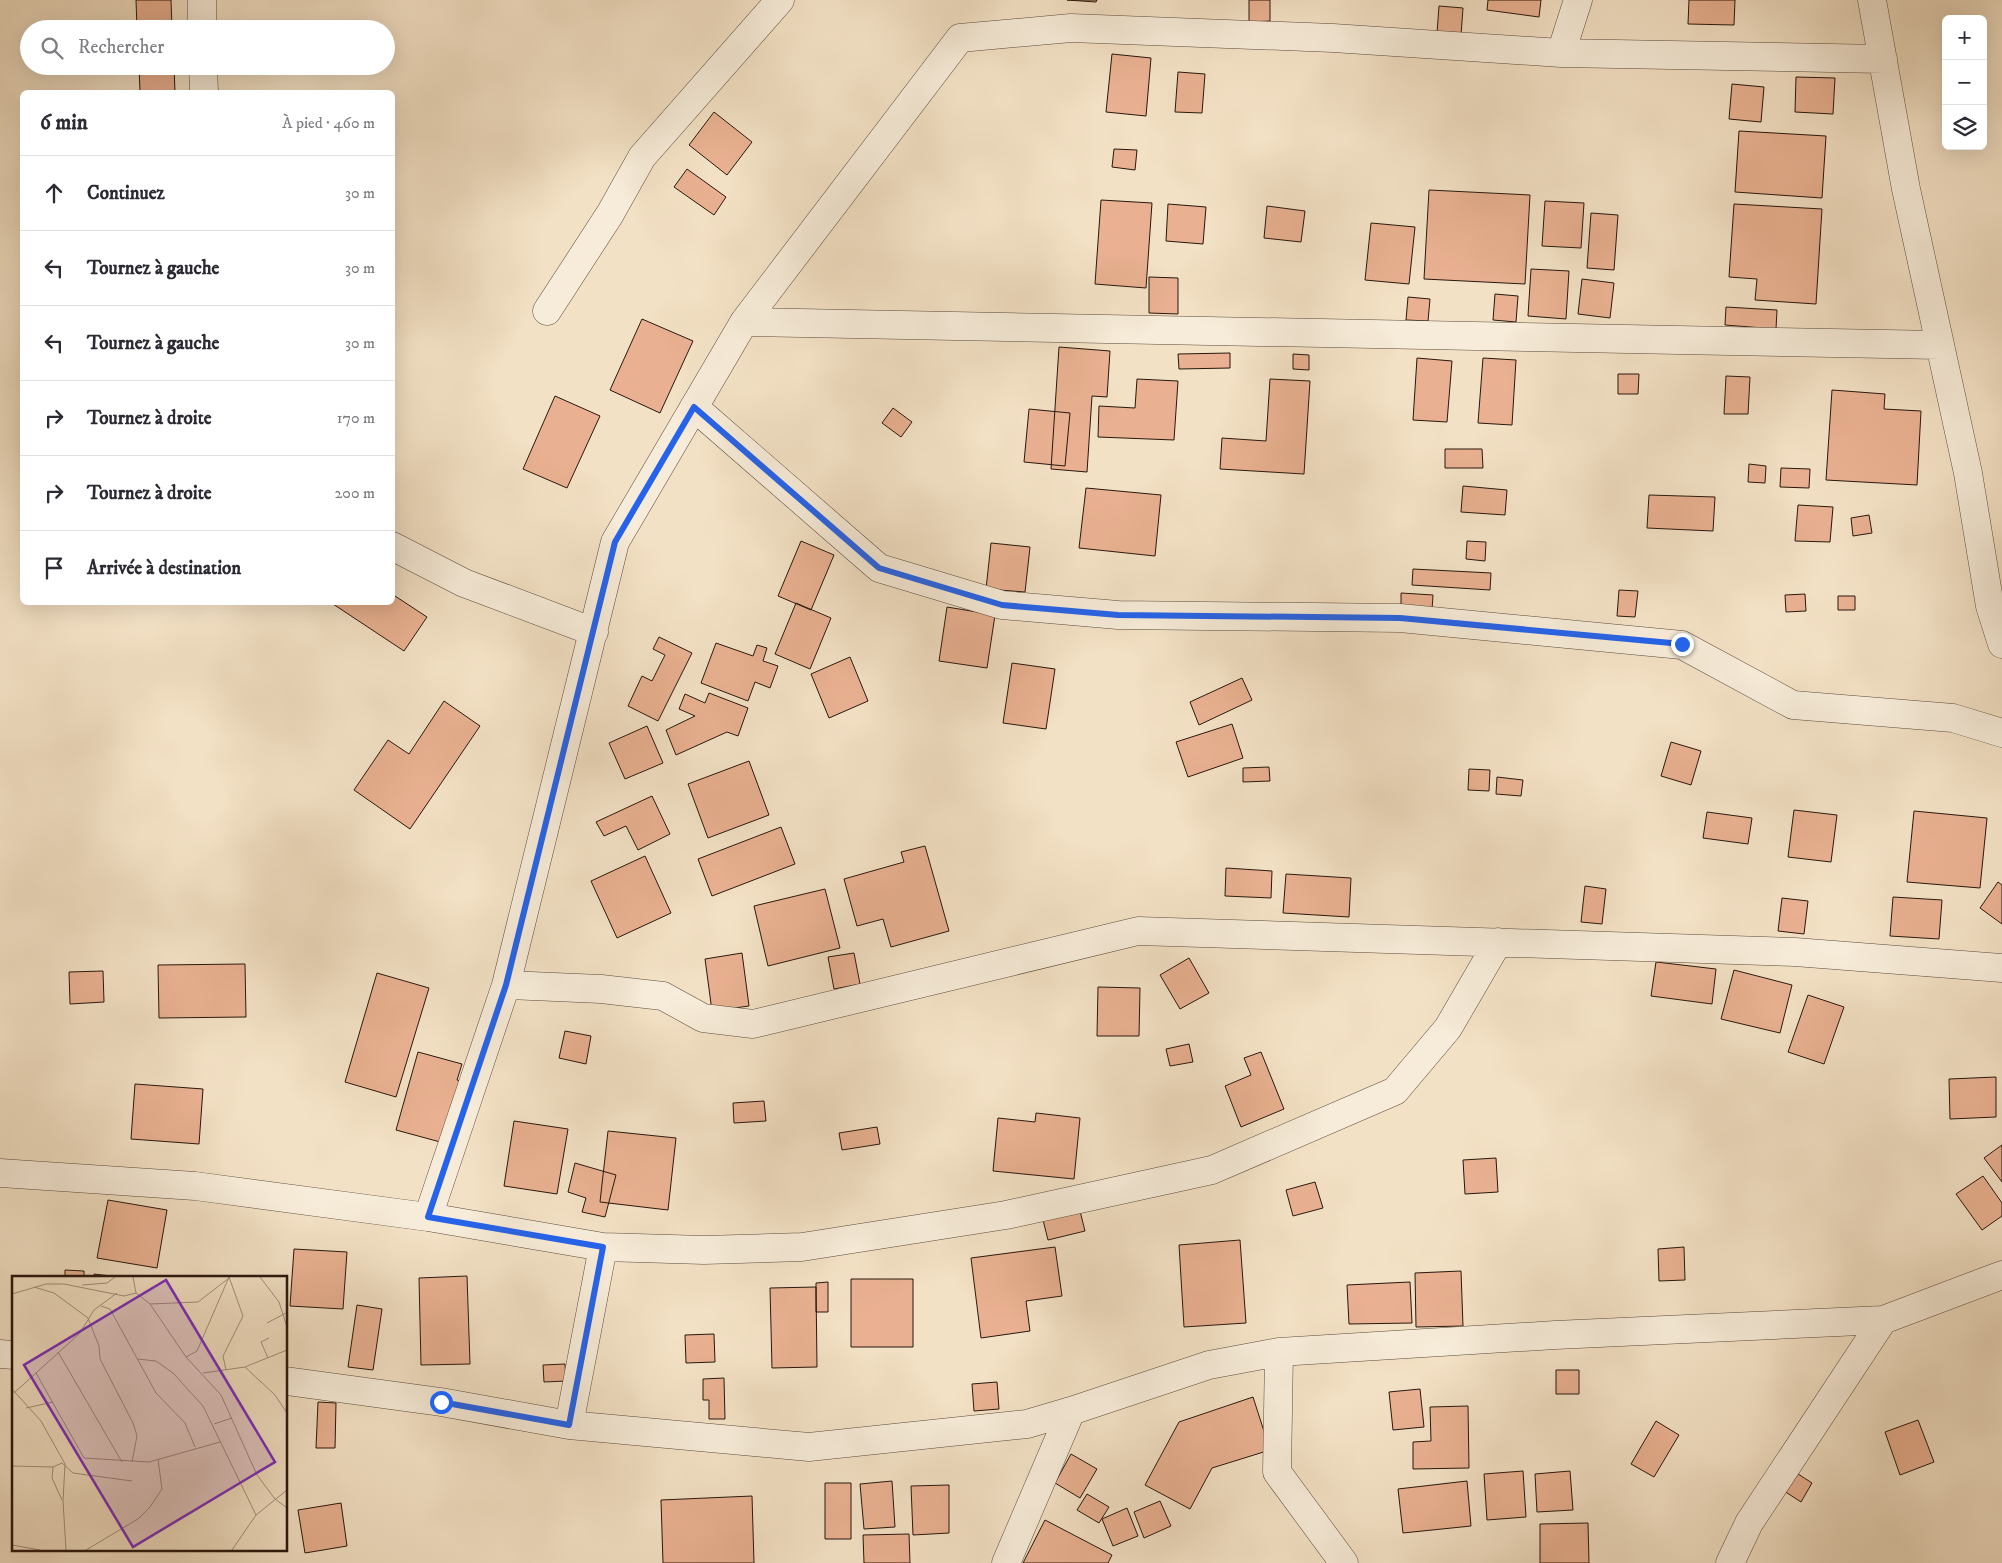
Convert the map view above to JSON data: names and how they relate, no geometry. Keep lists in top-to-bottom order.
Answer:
{
  "page": {
    "map_buttons": ["+", "−"],
    "search": "Rechercher",
    "heading": ["6 min", "À pied · 460 m"],
    "list": [
      ["Continuez", "30 m"],
      ["Tournez à gauche", "30 m"],
      ["Tournez à gauche", "30 m"],
      ["Tournez à droite", "170 m"],
      ["Tournez à droite", "200 m"],
      "Arrivée à destination"
    ]
  }
}
